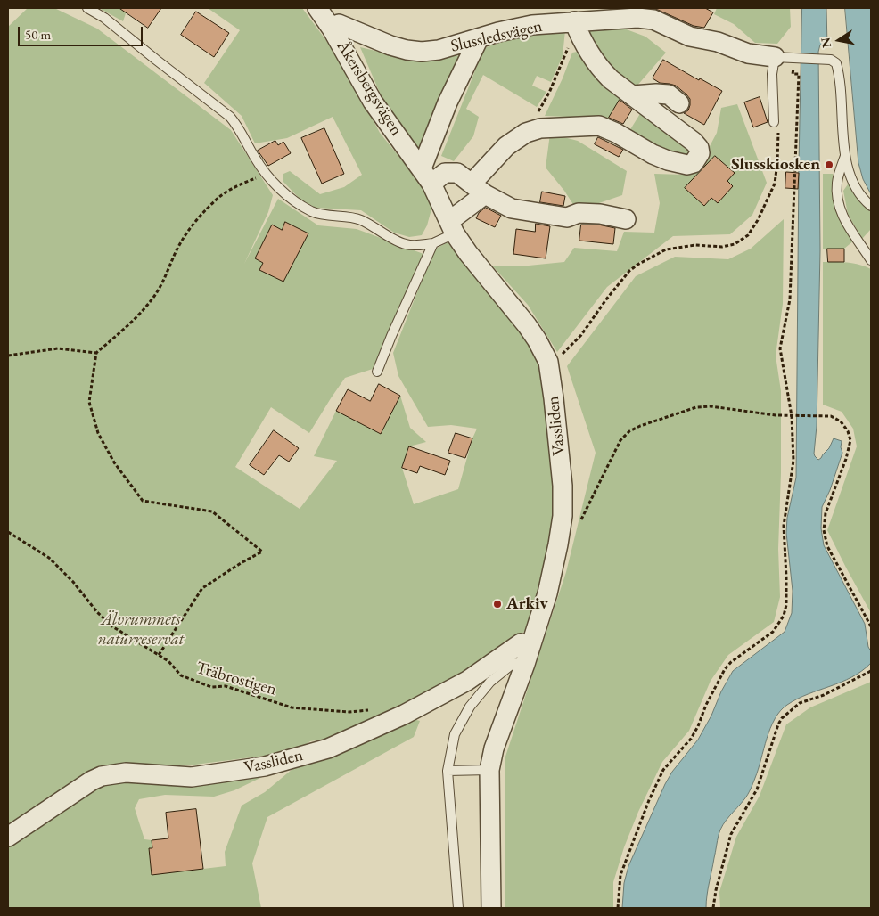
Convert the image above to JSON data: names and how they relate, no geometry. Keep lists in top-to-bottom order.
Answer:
{
  "streets": {
    "street": ["Slussledsvägen", "Åkersbergsvägen", "Vassliden"],
    "path": ["Träbrostigen"]
  },
  "crossings": [
    ["Slussledsvägen", "Åkersbergsvägen"],
    ["Åkersbergsvägen", "Vassliden"]
  ],
  "parks": ["Älvrummets naturreservat"],
  "places": ["Slusskiosken", "Arkiv"],
  "scale_bar": "50 m",
  "north": "left"
}
